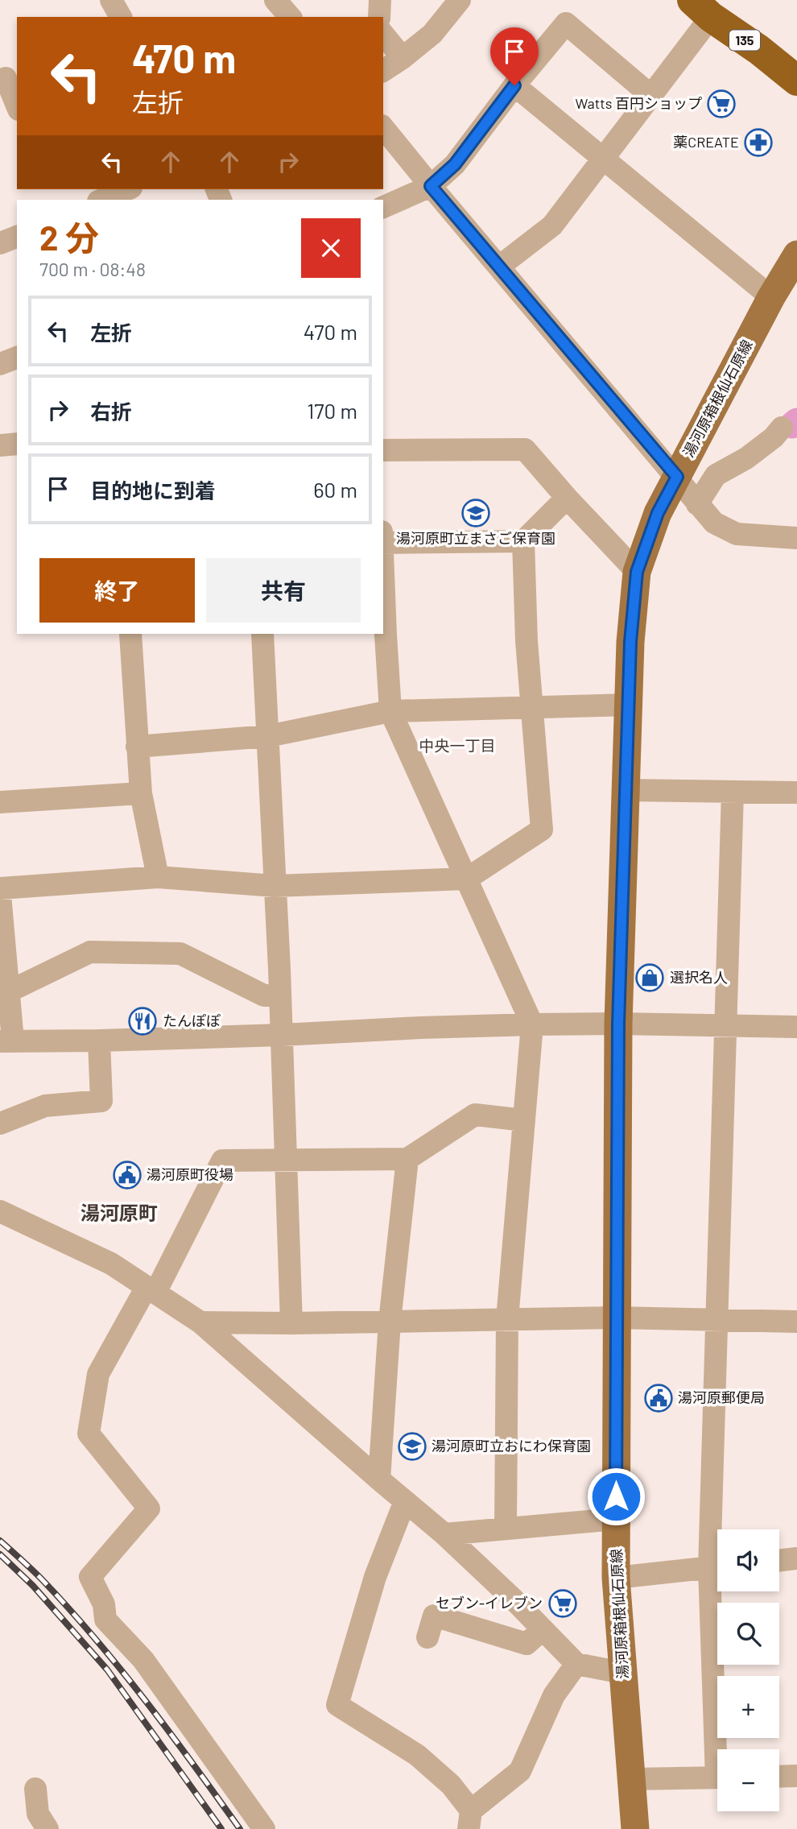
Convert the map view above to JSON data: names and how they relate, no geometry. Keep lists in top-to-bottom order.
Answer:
{
  "streets": {
    "highway": ["135"],
    "main road": ["湯河原箱根仙石原線"]
  },
  "districts": ["中央一丁目", "湯河原町"],
  "places": {
    "supermarket": ["Watts 百円ショップ", "セブン-イレブン"],
    "pharmacy": ["薬CREATE"],
    "school or university": ["湯河原町立まさご保育園", "湯河原町立おにわ保育園"],
    "shop": ["選択名人"],
    "restaurant": ["たんぽぽ"],
    "public building": ["湯河原町役場", "湯河原郵便局"]
  },
  "page": {
    "turn": ["470 m", "左折"],
    "heading": ["2 分", "700 m · 08:48"],
    "list": [
      {
        "name": "左折",
        "value": "470 m"
      },
      {
        "name": "右折",
        "value": "170 m"
      },
      {
        "name": "目的地に到着",
        "value": "60 m"
      }
    ],
    "buttons": ["終了", "共有"],
    "map_buttons": ["+", "−"]
  }
}
